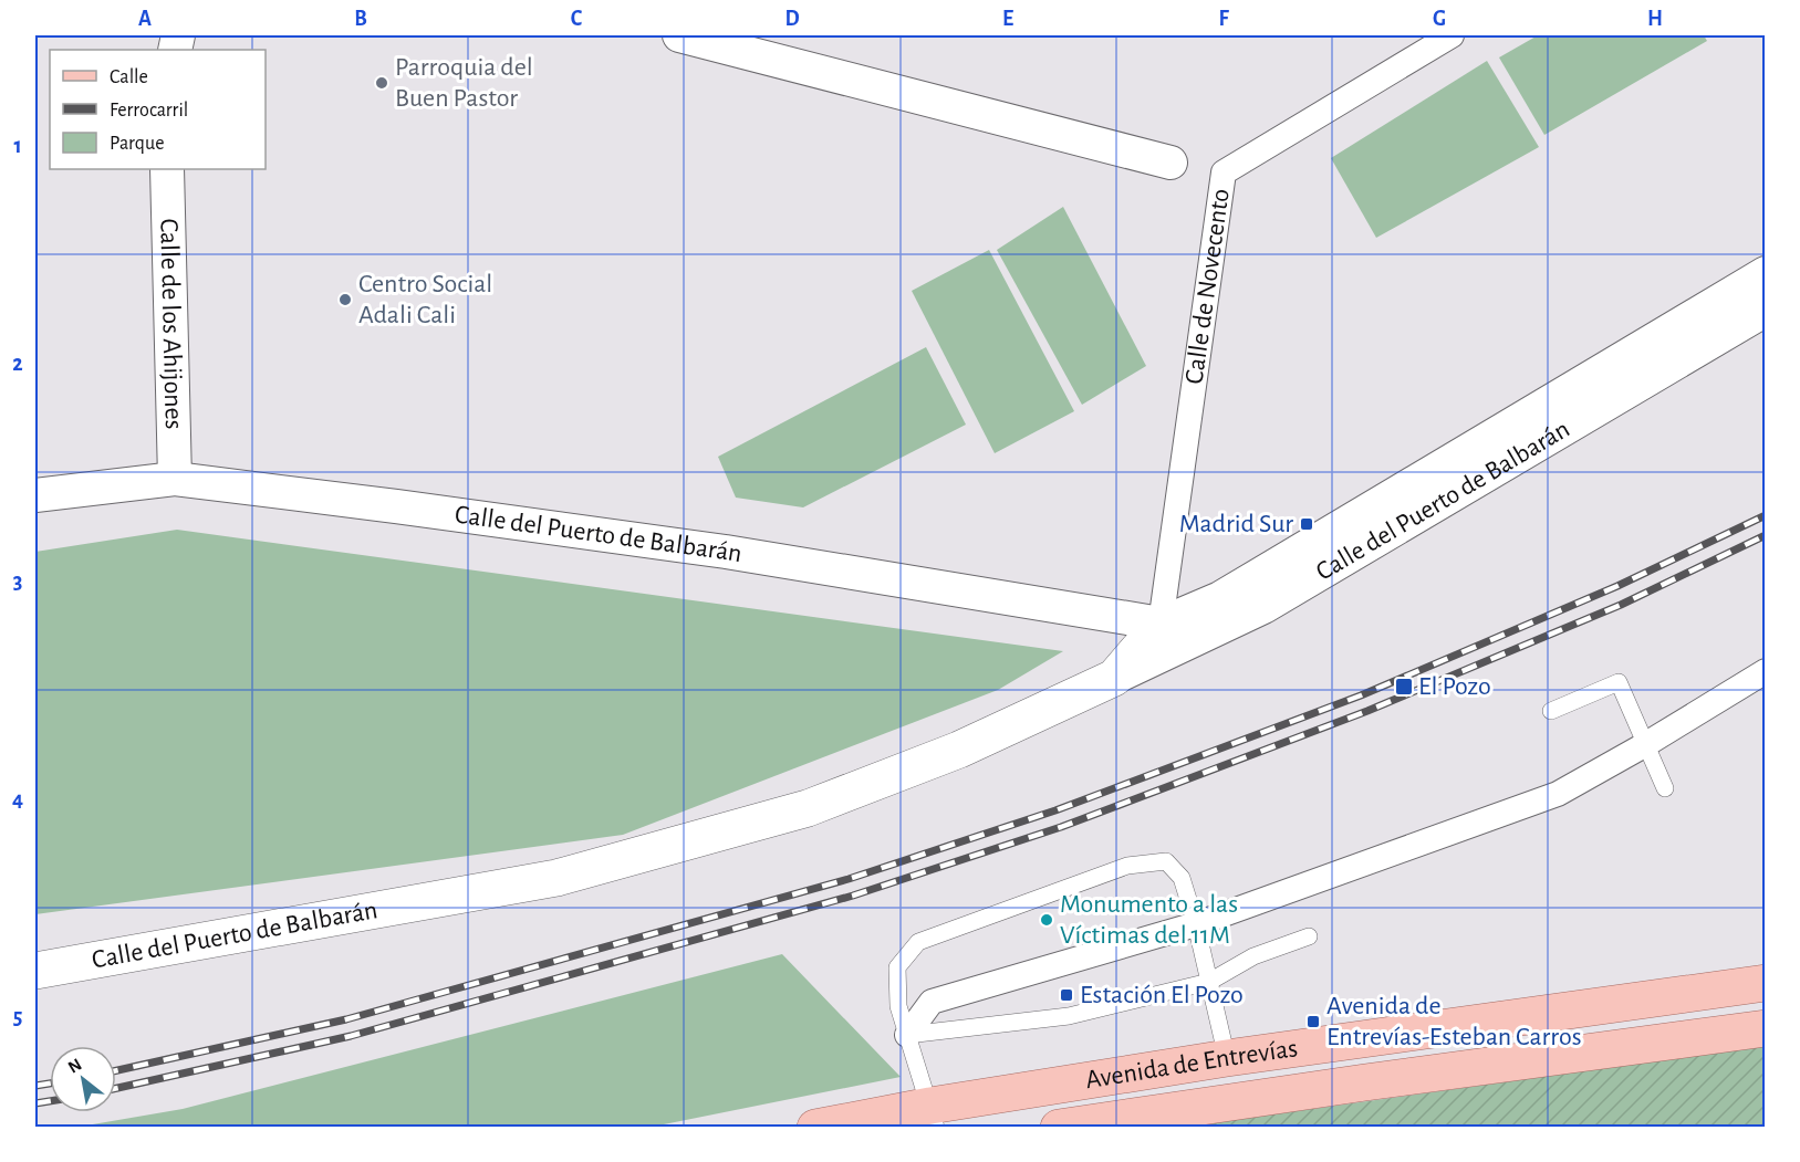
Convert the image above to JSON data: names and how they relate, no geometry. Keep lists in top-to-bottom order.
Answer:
{
  "streets": {
    "main road": ["Avenida de Entrevías"],
    "street": ["Calle de Novecento", "Calle de los Ahijones", "Calle del Puerto de Balbarán"]
  },
  "crossings": [
    ["Calle de Novecento", "Calle del Puerto de Balbarán"],
    ["Calle de los Ahijones", "Calle del Puerto de Balbarán"]
  ],
  "places": {
    "other": ["Parroquia del Buen Pastor", "Centro Social Adali Cali", "Monumento a las Víctimas del 11M"],
    "transit": [
      "Madrid Sur",
      "El Pozo",
      "Estación El Pozo",
      "Avenida de Entrevías-Esteban Carros"
    ]
  },
  "legend": ["Calle", "Ferrocarril", "Parque"],
  "north": "top left",
  "grid": {
    "columns": [
      "A",
      "B",
      "C",
      "D",
      "E",
      "F",
      "G",
      "H"
    ],
    "rows": [
      "1",
      "2",
      "3",
      "4",
      "5"
    ]
  }
}
